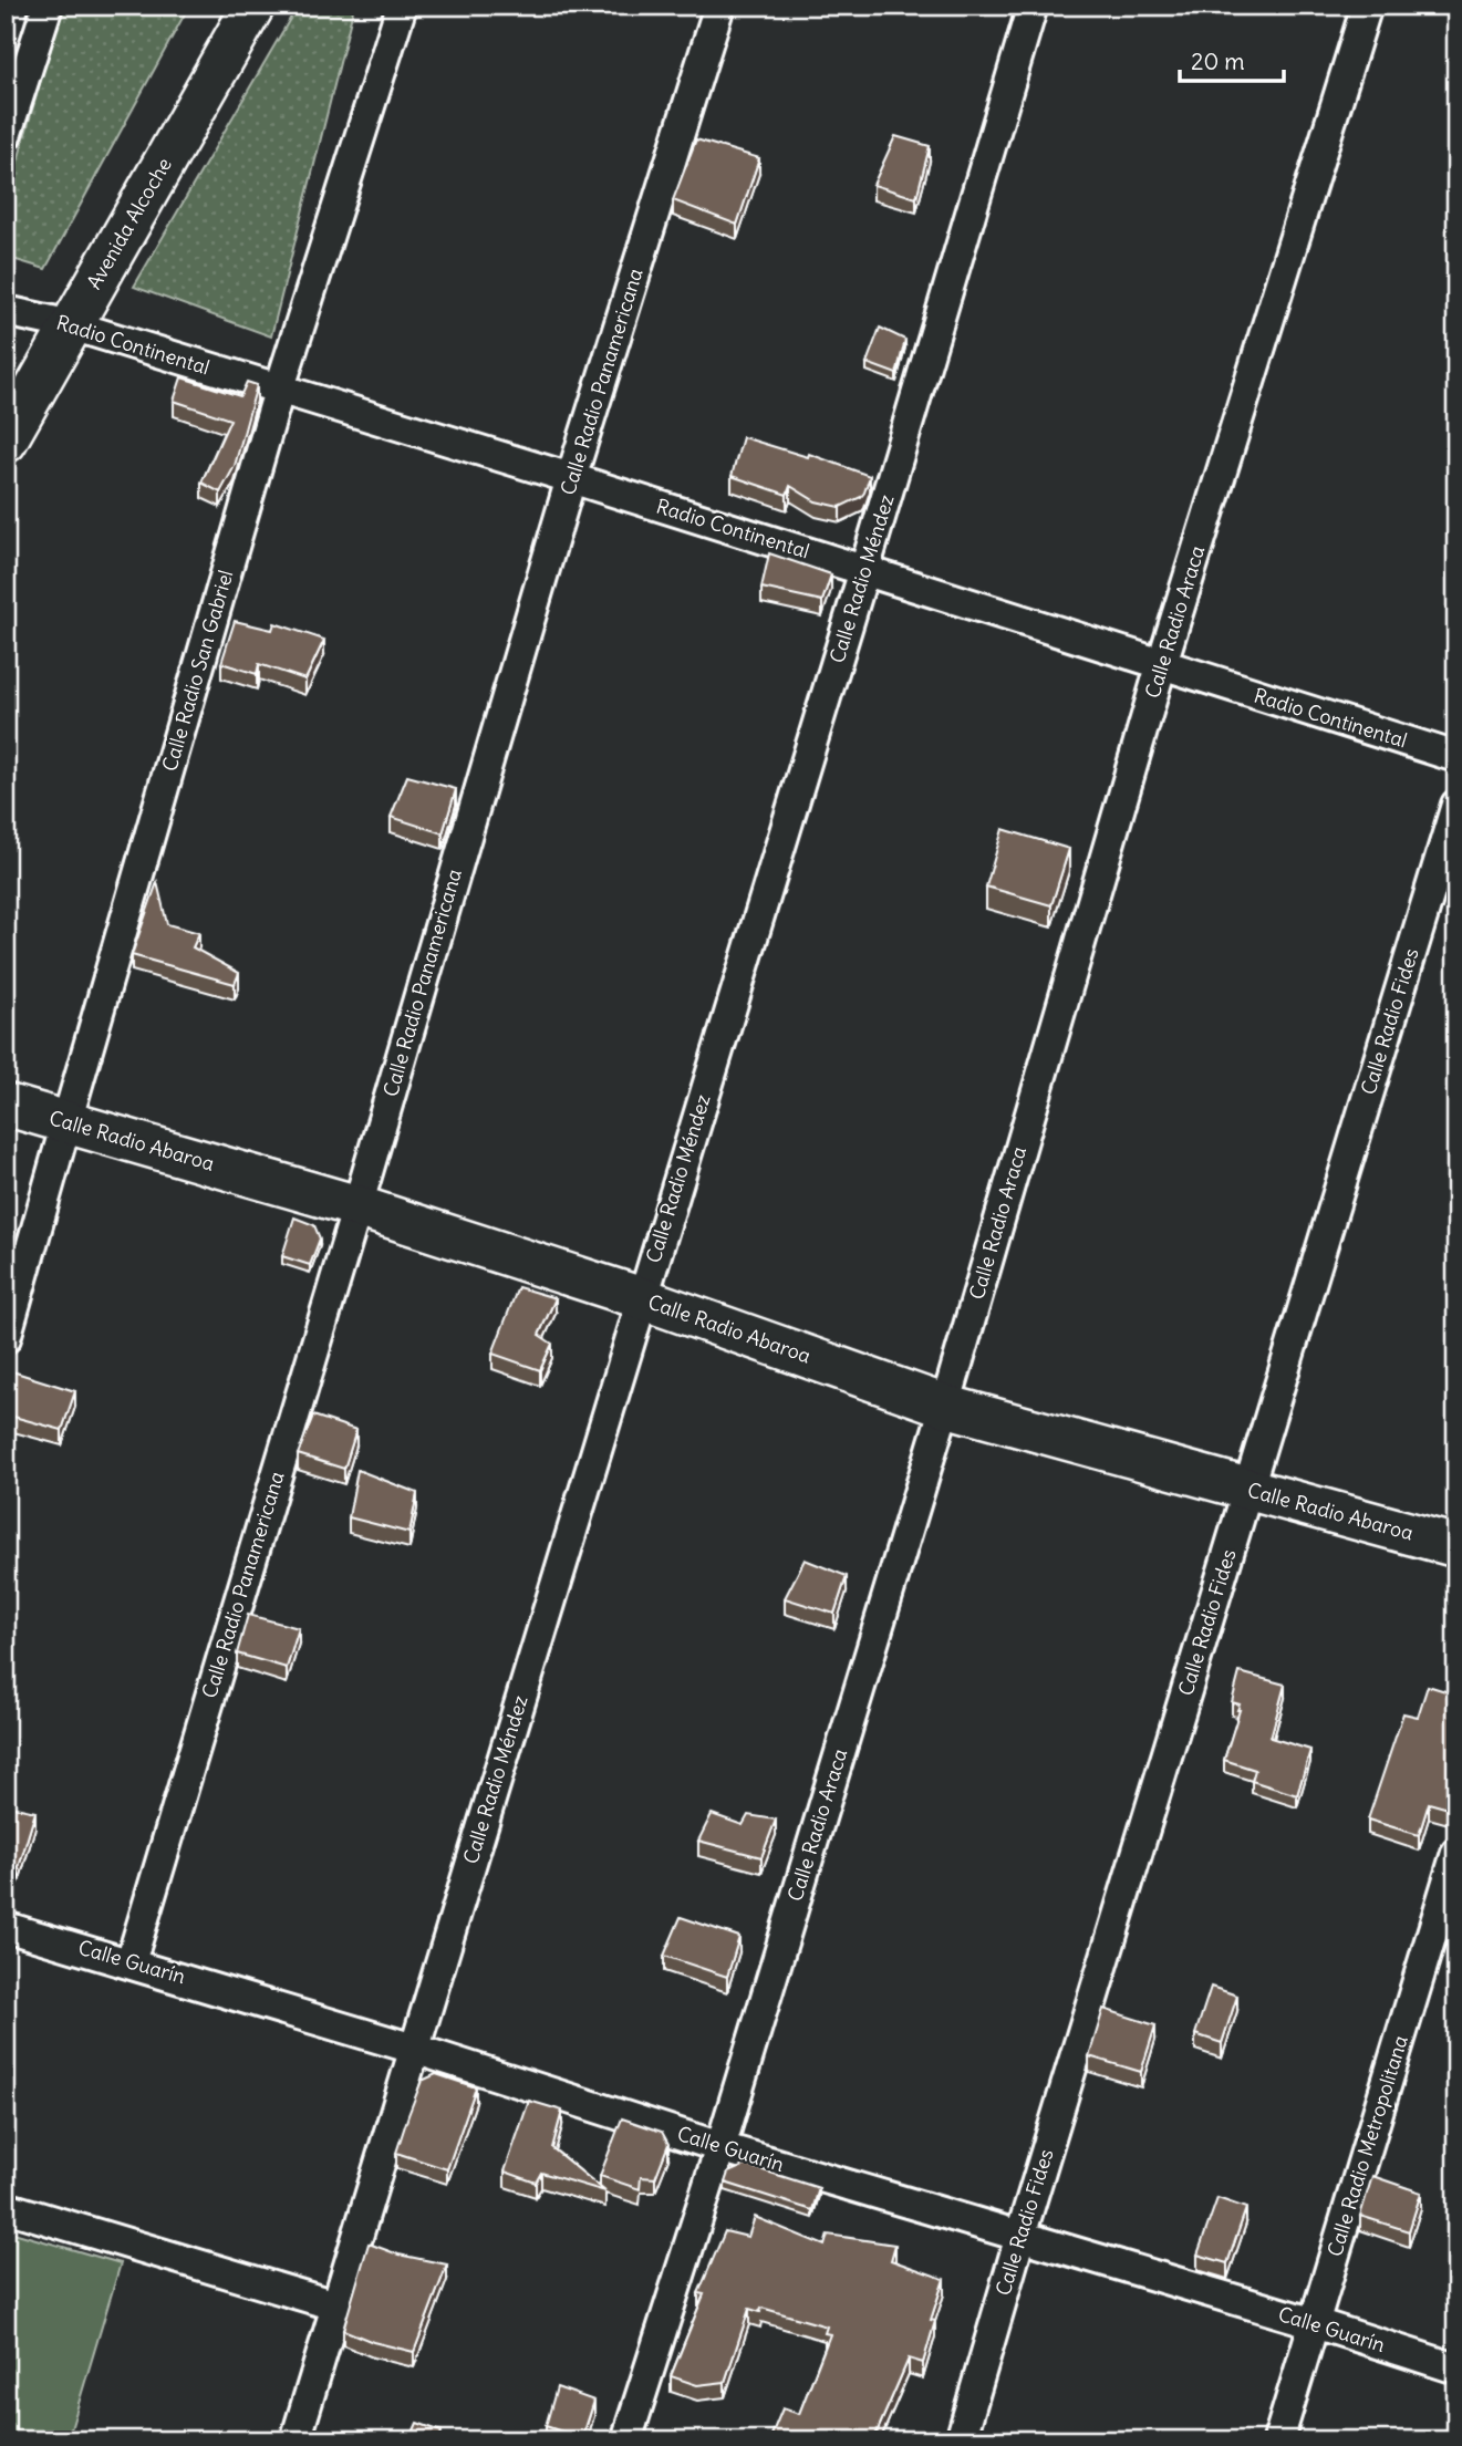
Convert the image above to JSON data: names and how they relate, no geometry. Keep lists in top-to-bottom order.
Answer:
{
  "streets": {
    "street": [
      "Avenida Alcoche",
      "Radio Continental",
      "Calle Radio Panamericana",
      "Calle Radio Méndez",
      "Calle Radio Araca",
      "Calle Radio San Gabriel",
      "Calle Radio Fides",
      "Calle Radio Abaroa",
      "Calle Guarín",
      "Calle Radio Metropolitana"
    ]
  },
  "crossings": [
    ["Avenida Alcoche", "Radio Continental"],
    ["Radio Continental", "Calle Radio Panamericana"],
    ["Radio Continental", "Calle Radio Méndez"],
    ["Radio Continental", "Calle Radio Araca"],
    ["Radio Continental", "Calle Radio San Gabriel"],
    ["Calle Radio Panamericana", "Calle Radio Abaroa"],
    ["Calle Radio Panamericana", "Calle Guarín"],
    ["Calle Radio Méndez", "Calle Radio Abaroa"],
    ["Calle Radio Méndez", "Calle Guarín"],
    ["Calle Radio Araca", "Calle Radio Abaroa"],
    ["Calle Radio Araca", "Calle Guarín"],
    ["Calle Radio San Gabriel", "Calle Radio Abaroa"],
    ["Calle Radio Fides", "Calle Radio Abaroa"],
    ["Calle Radio Fides", "Calle Guarín"],
    ["Calle Guarín", "Calle Radio Metropolitana"]
  ],
  "scale_bar": "20 m"
}
